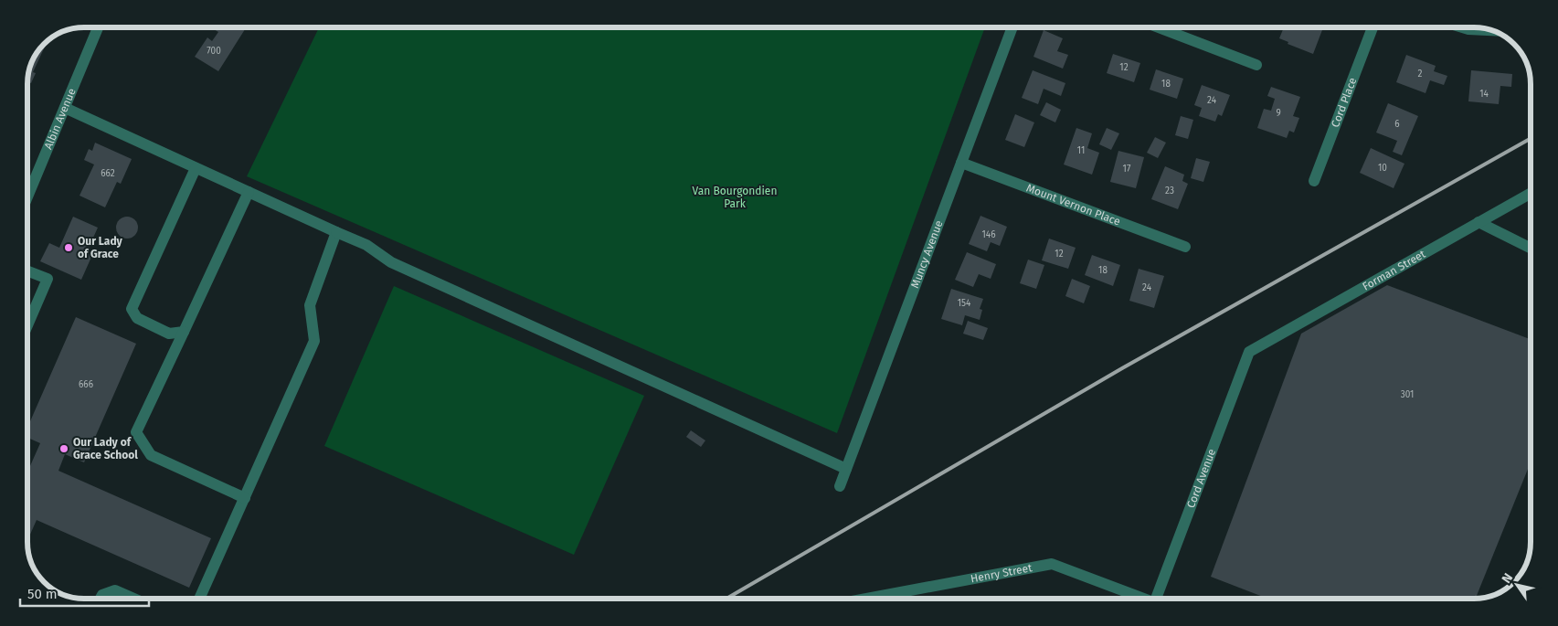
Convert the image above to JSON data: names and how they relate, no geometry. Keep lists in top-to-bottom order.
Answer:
{
  "streets": {
    "street": [
      "Cord Place",
      "Albin Avenue",
      "Mount Vernon Place",
      "Muncy Avenue",
      "Forman Street",
      "Cord Avenue",
      "Henry Street"
    ]
  },
  "crossings": [
    ["Mount Vernon Place", "Muncy Avenue"],
    ["Forman Street", "Cord Avenue"]
  ],
  "parks": ["Van Bourgondien Park"],
  "places": ["Our Lady of Grace", "Our Lady of Grace School"],
  "house_numbers": [
    "700",
    "12",
    "2",
    "18",
    "14",
    "24",
    "9",
    "6",
    "11",
    "10",
    "17",
    "662",
    "23",
    "146",
    "12",
    "18",
    "24",
    "154",
    "666",
    "301"
  ],
  "scale_bar": "50 m",
  "north": "top left"
}
